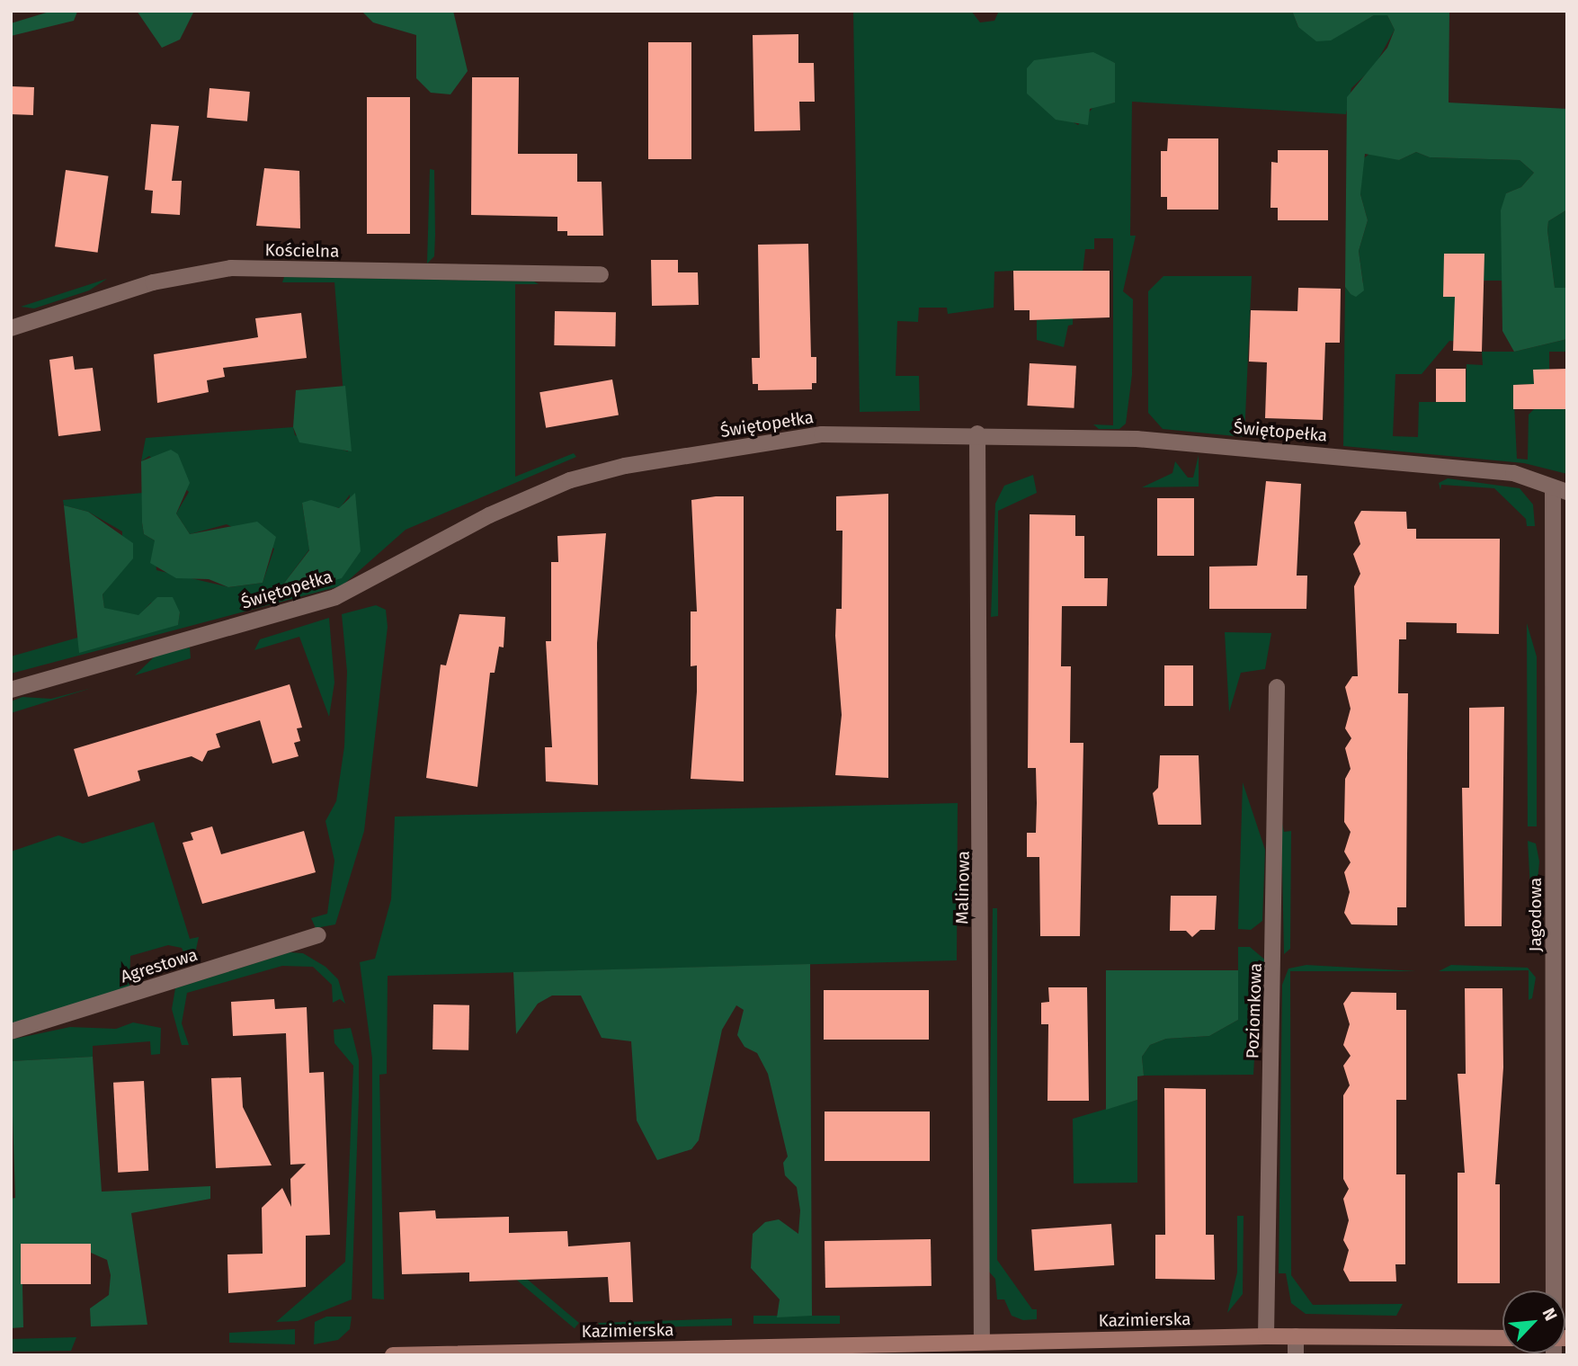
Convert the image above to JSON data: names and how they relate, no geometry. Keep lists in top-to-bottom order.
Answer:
{
  "streets": {
    "street": [
      "Kościelna",
      "Świętopełka",
      "Malinowa",
      "Jagodowa",
      "Agrestowa",
      "Poziomkowa",
      "Kazimierska"
    ]
  },
  "crossings": [
    ["Świętopełka", "Malinowa"],
    ["Świętopełka", "Jagodowa"],
    ["Malinowa", "Kazimierska"],
    ["Poziomkowa", "Kazimierska"]
  ],
  "north": "top right"
}
